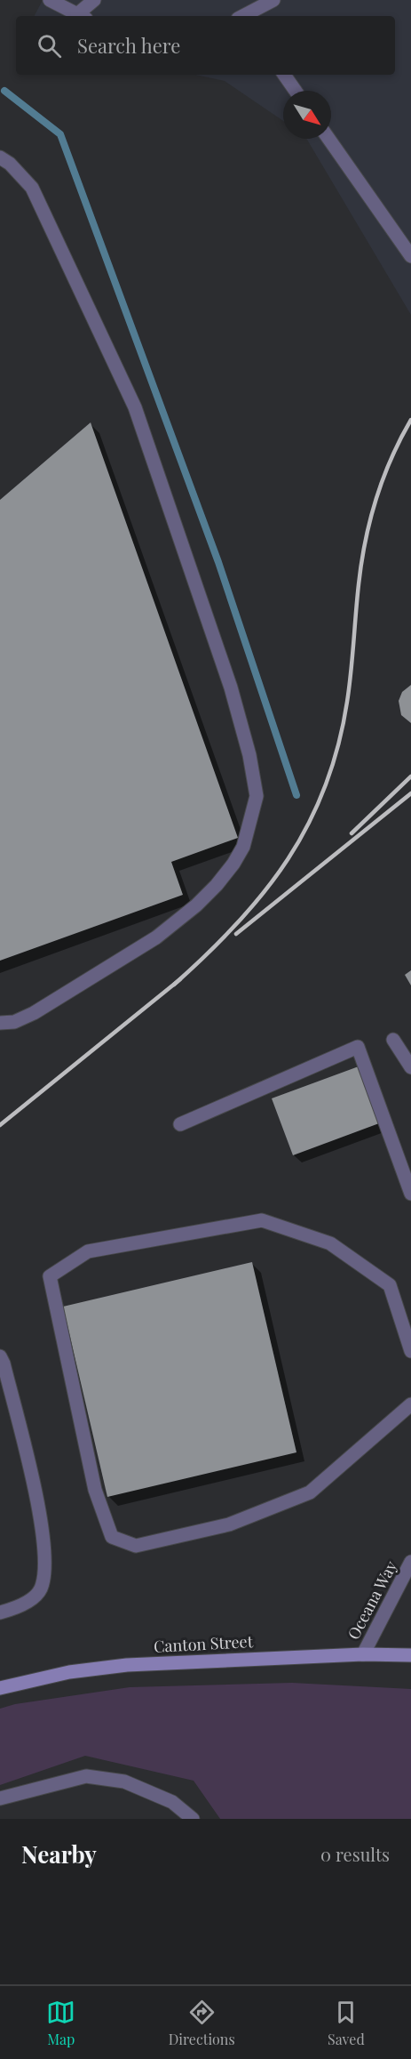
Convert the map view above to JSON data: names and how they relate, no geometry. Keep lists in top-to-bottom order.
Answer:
{
  "streets": {
    "main road": ["Canton Street"],
    "lane": ["Oceana Way"]
  },
  "crossings": [
    ["Oceana Way", "Canton Street"]
  ],
  "north": "bottom right",
  "page": {
    "search": "Search here",
    "heading": ["Nearby", "0 results"],
    "nav": ["Map", "Directions", "Saved"]
  }
}
